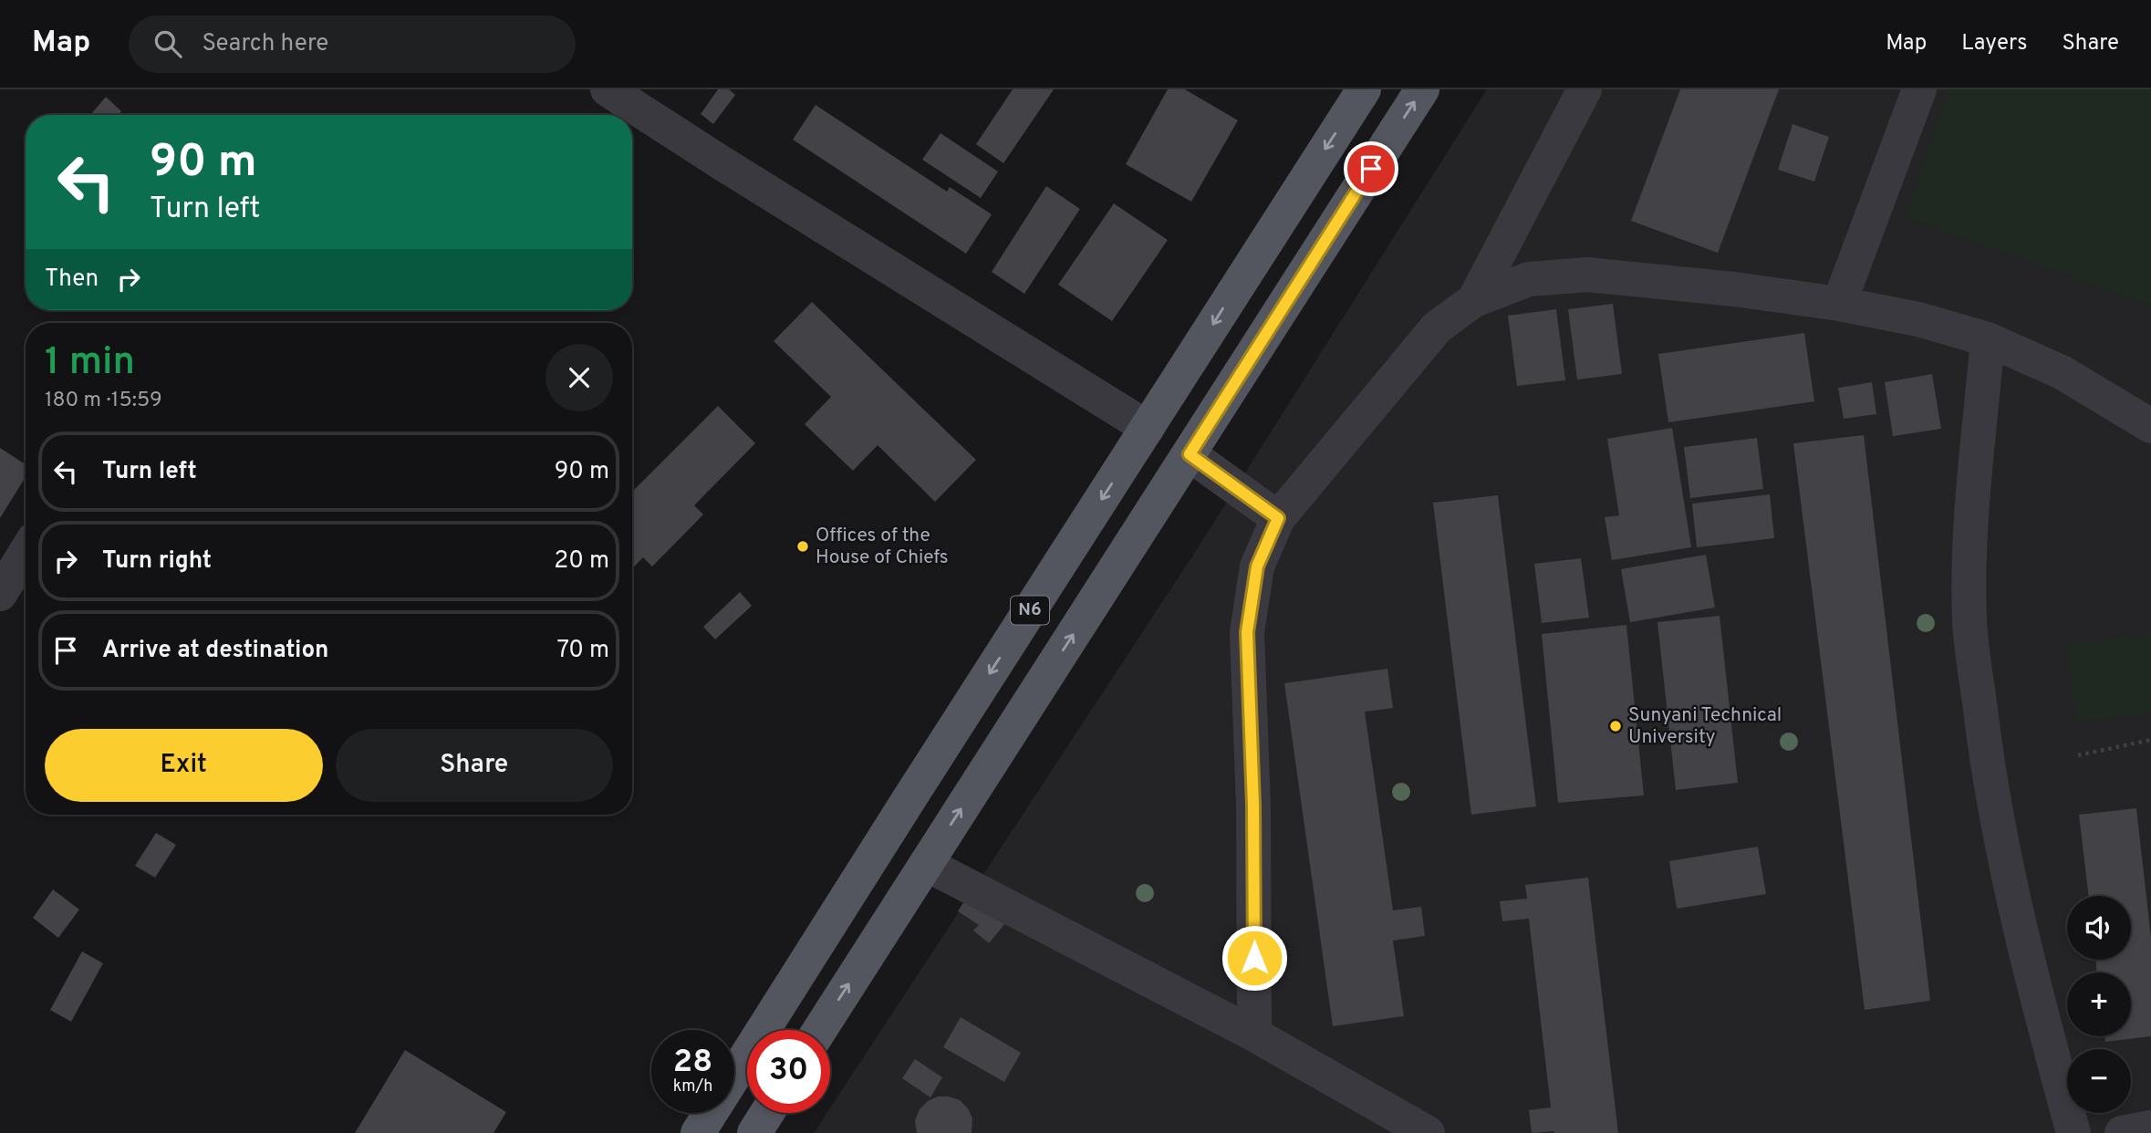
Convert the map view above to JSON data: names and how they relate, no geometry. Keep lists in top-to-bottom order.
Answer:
{
  "streets": {
    "main road": ["N6"]
  },
  "places": ["Offices of the House of Chiefs", "Sunyani Technical University"],
  "page": {
    "header": "Map",
    "search": "Search here",
    "nav": ["Map", "Layers", "Share"],
    "turn": ["90 m", "Turn left"],
    "then": "Then",
    "heading": ["1 min", "180 m · 15:59"],
    "list": [
      {
        "name": "Turn left",
        "value": "90 m"
      },
      {
        "name": "Turn right",
        "value": "20 m"
      },
      {
        "name": "Arrive at destination",
        "value": "70 m"
      }
    ],
    "buttons": ["Exit", "Share"],
    "map_buttons": ["+", "−"],
    "speed": "28 km/h",
    "limit": "30"
  }
}
